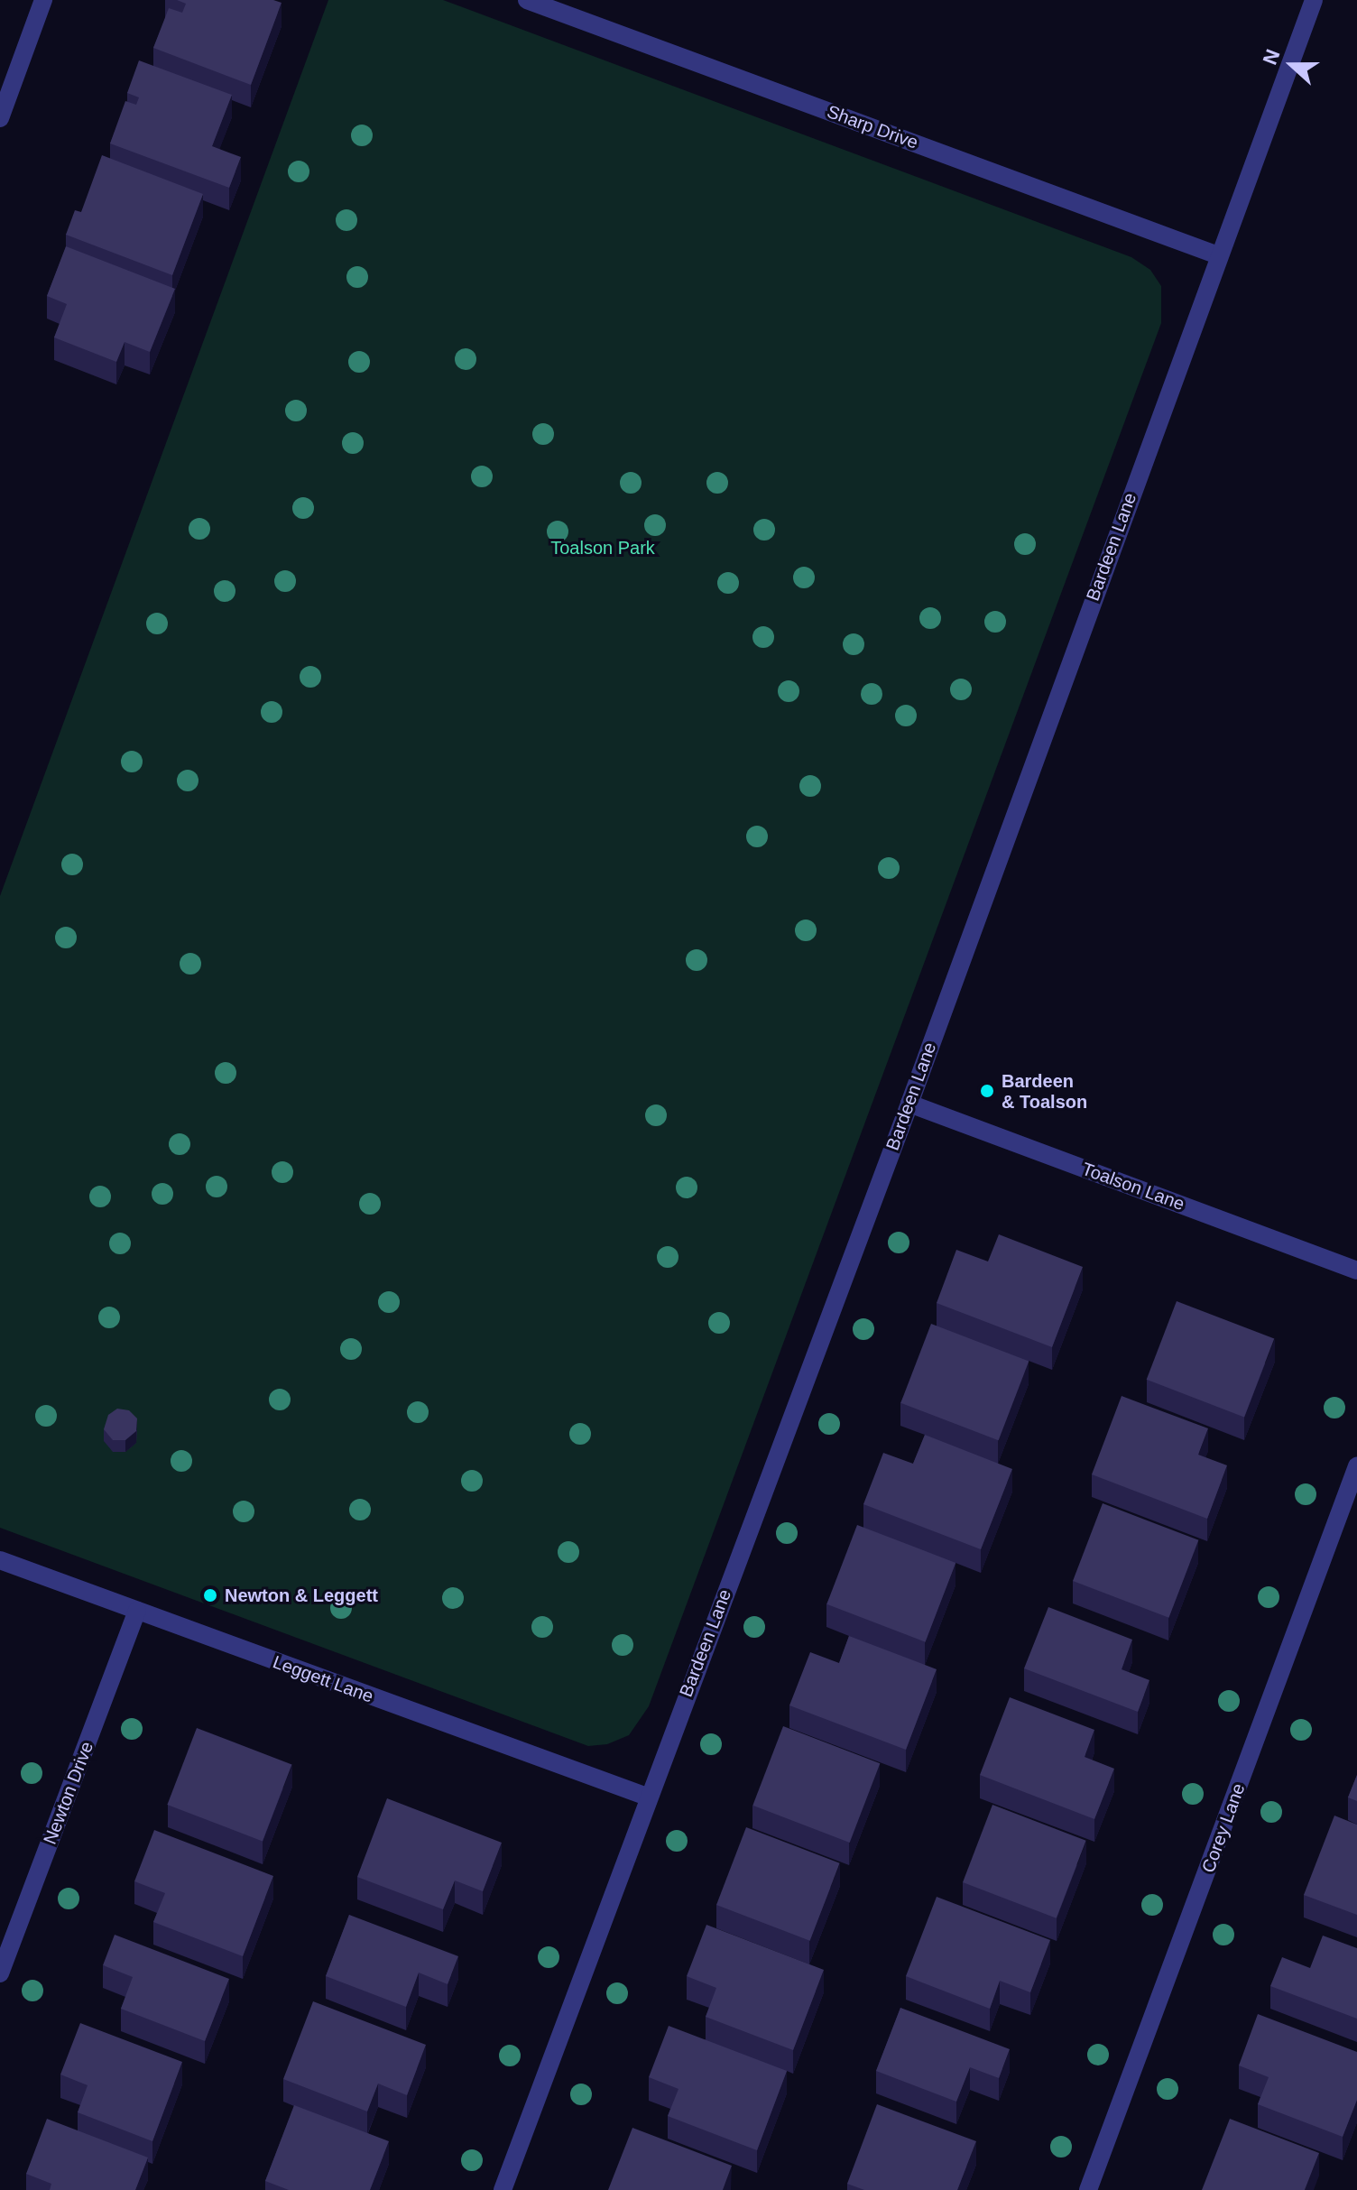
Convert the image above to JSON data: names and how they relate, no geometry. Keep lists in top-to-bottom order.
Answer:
{
  "streets": {
    "street": [
      "Sharp Drive",
      "Bardeen Lane",
      "Toalson Lane",
      "Leggett Lane",
      "Newton Drive",
      "Corey Lane"
    ]
  },
  "crossings": [
    ["Sharp Drive", "Bardeen Lane"],
    ["Bardeen Lane", "Toalson Lane"],
    ["Bardeen Lane", "Leggett Lane"],
    ["Leggett Lane", "Newton Drive"]
  ],
  "parks": ["Toalson Park"],
  "places": ["Bardeen & Toalson", "Newton & Leggett"],
  "north": "left"
}
